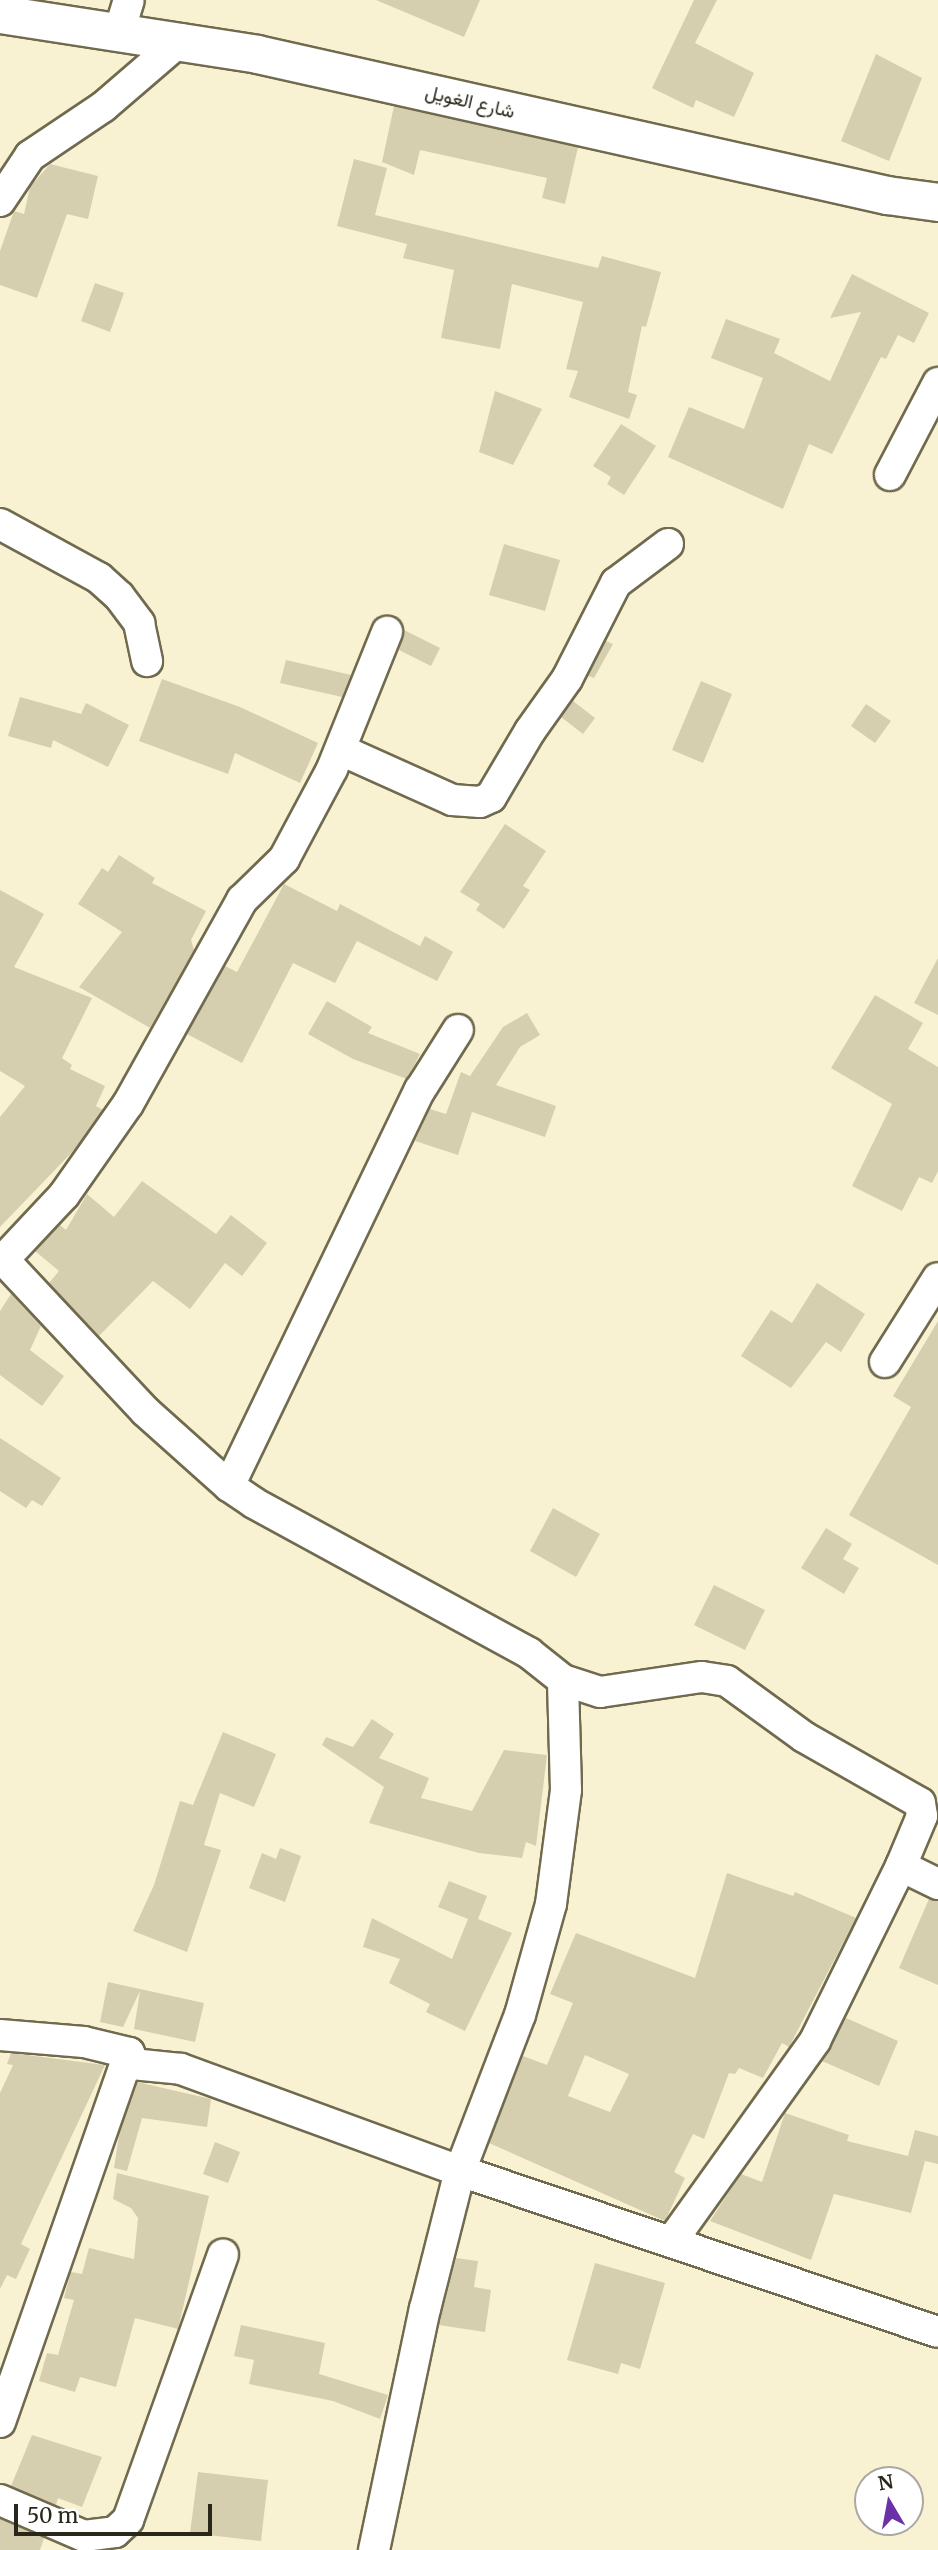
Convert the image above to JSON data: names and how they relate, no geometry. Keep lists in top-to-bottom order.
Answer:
{
  "streets": {
    "street": ["شارع الغويل"]
  },
  "scale_bar": "50 m",
  "north": "top"
}
